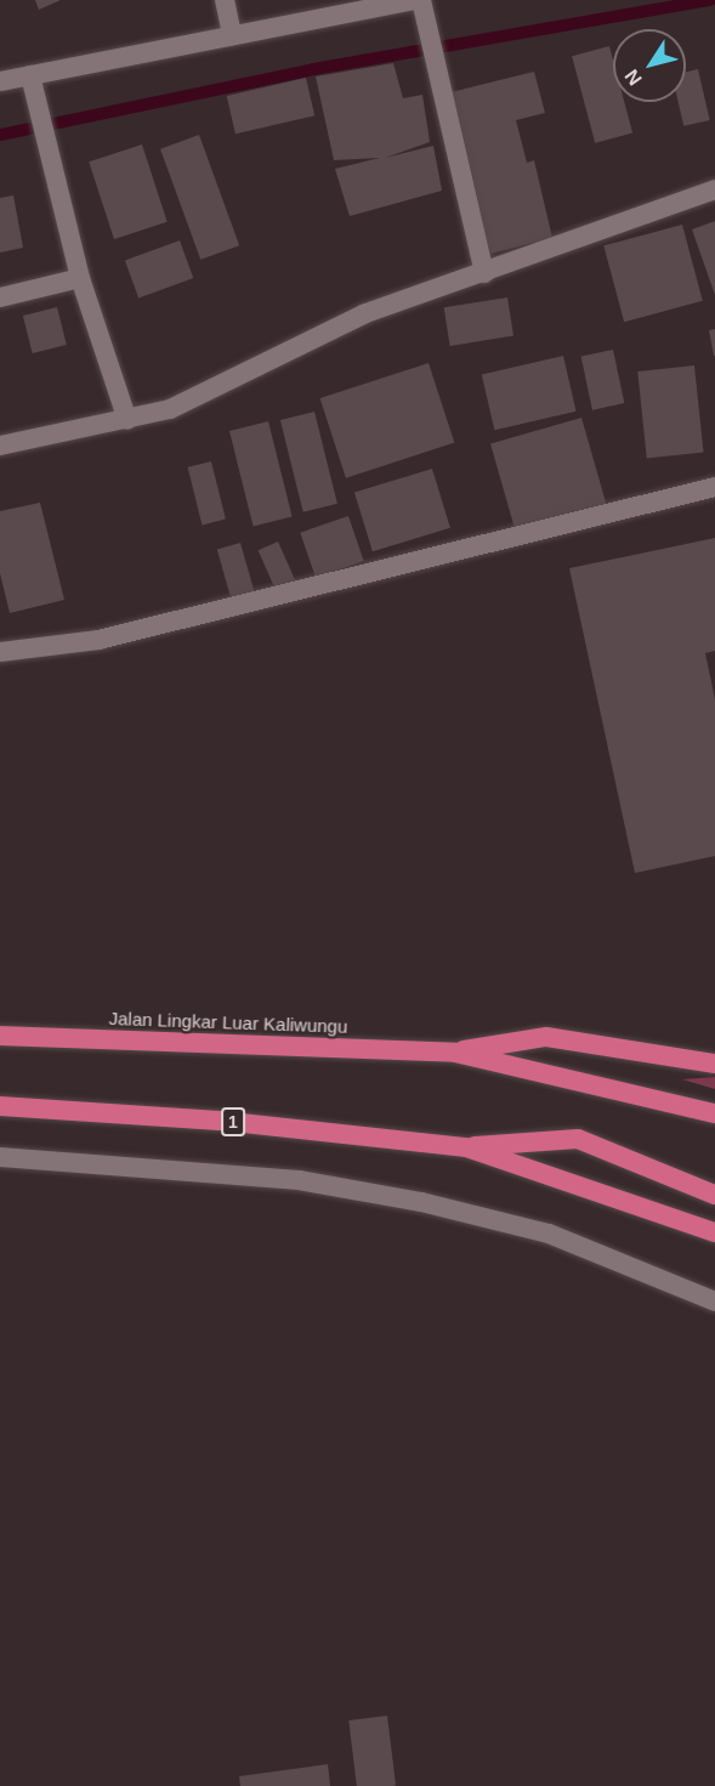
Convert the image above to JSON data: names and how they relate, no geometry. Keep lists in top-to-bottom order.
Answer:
{
  "streets": {
    "highway": ["Jalan Lingkar Luar Kaliwungu", "1"]
  },
  "north": "bottom left"
}
